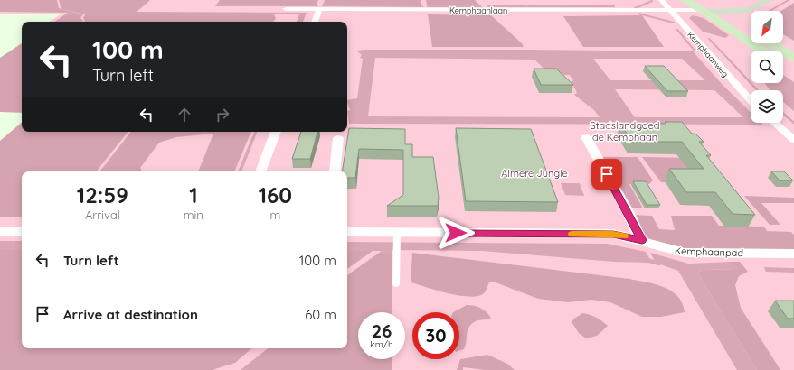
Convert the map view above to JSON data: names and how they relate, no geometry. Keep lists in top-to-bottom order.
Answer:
{
  "streets": {
    "street": ["Kemphaanlaan", "Kemphaanweg", "Kemphaanpad"]
  },
  "crossings": [
    ["Kemphaanlaan", "Kemphaanweg"]
  ],
  "parks": ["Stadslandgoed de Kemphaan", "Almere Jungle"],
  "north": "bottom left",
  "page": {
    "turn": ["100 m", "Turn left"],
    "eta": [
      "12:59",
      "Arrival",
      "1",
      "min",
      "160",
      "m"
    ],
    "list": [
      {
        "name": "Turn left",
        "value": "100 m"
      },
      {
        "name": "Arrive at destination",
        "value": "60 m"
      }
    ],
    "speed": "26 km/h",
    "limit": "30"
  }
}
